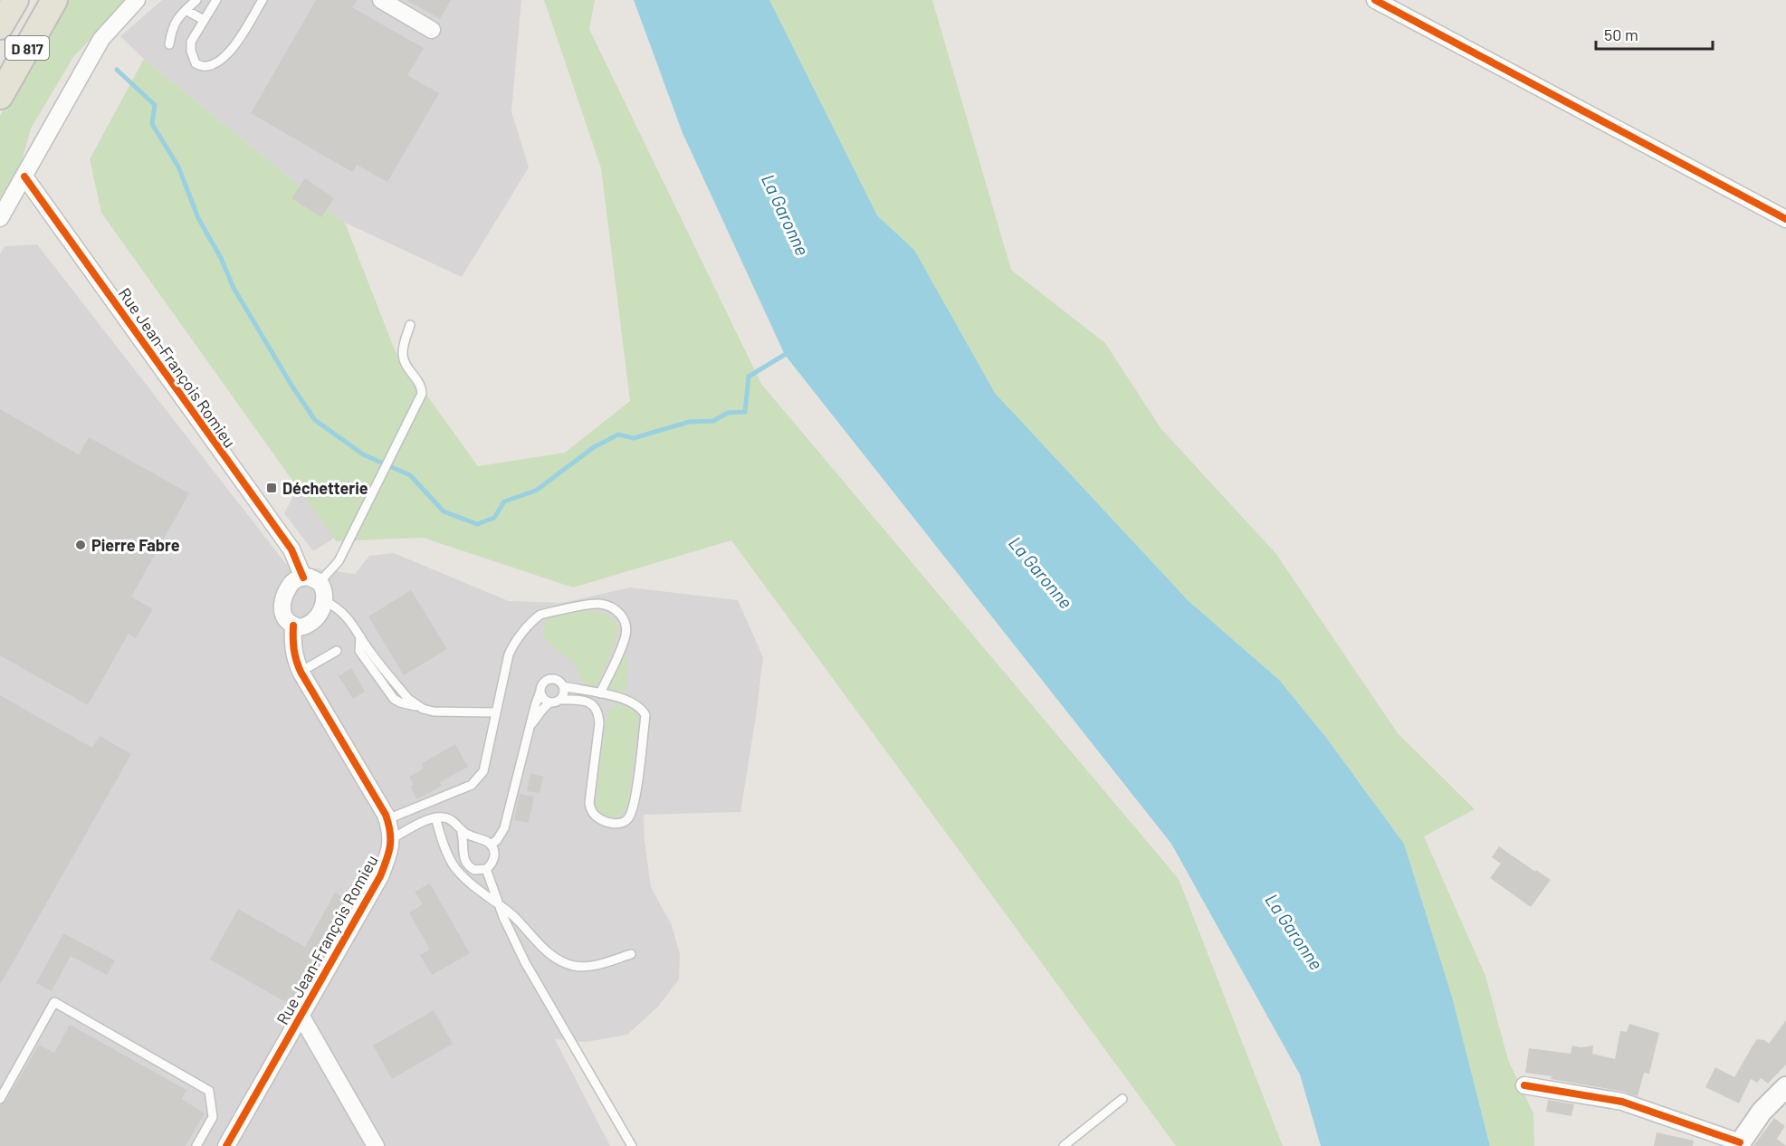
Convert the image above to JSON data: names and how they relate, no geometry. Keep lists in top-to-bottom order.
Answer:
{
  "streets": {
    "main road": ["D 817"],
    "street": ["Rue Jean-François Romieu"]
  },
  "water": ["La Garonne"],
  "places": {
    "transit": ["Déchetterie"],
    "other": ["Pierre Fabre"]
  },
  "scale_bar": "50 m"
}
